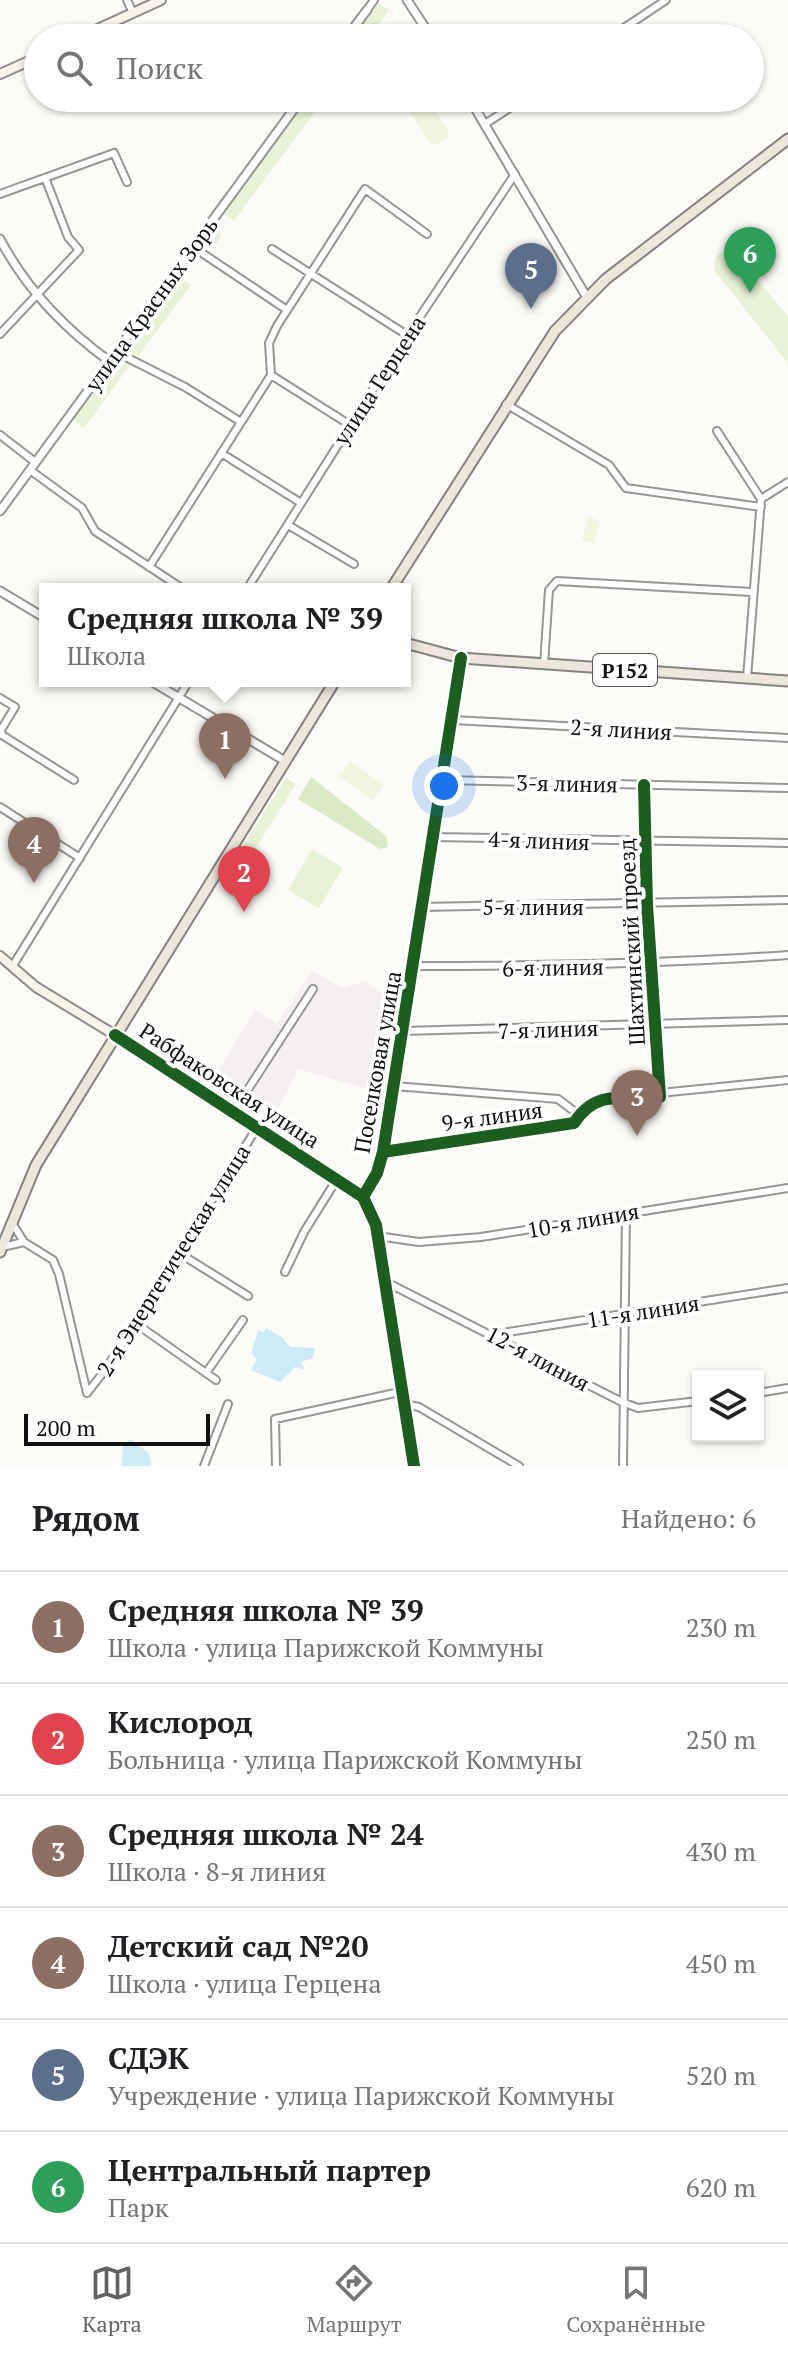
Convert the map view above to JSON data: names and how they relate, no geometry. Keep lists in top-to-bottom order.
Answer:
{
  "streets": {
    "main road": ["Р152", "Рабфаковская улица"],
    "street": [
      "улица Красных Зорь",
      "улица Герцена",
      "2-я линия",
      "3-я линия",
      "4-я линия",
      "5-я линия",
      "Шахтинский проезд",
      "6-я линия",
      "7-я линия",
      "Поселковая улица",
      "9-я линия",
      "10-я линия",
      "2-я Энергетическая улица",
      "11-я линия",
      "12-я линия"
    ]
  },
  "crossings": [
    ["Р152", "Поселковая улица"],
    ["2-я линия", "Поселковая улица"],
    ["3-я линия", "Шахтинский проезд"],
    ["3-я линия", "Поселковая улица"],
    ["4-я линия", "Шахтинский проезд"],
    ["4-я линия", "Поселковая улица"],
    ["5-я линия", "Шахтинский проезд"],
    ["5-я линия", "Поселковая улица"],
    ["Шахтинский проезд", "6-я линия"],
    ["Шахтинский проезд", "7-я линия"],
    ["Шахтинский проезд", "9-я линия"],
    ["6-я линия", "Поселковая улица"],
    ["7-я линия", "Поселковая улица"],
    ["Поселковая улица", "Рабфаковская улица"],
    ["Поселковая улица", "9-я линия"],
    ["Рабфаковская улица", "2-я Энергетическая улица"],
    ["11-я линия", "12-я линия"]
  ],
  "scale_bar": "200 m",
  "page": {
    "search": "Поиск",
    "pins": [
      "6",
      "5",
      "1",
      "4",
      "2",
      "3"
    ],
    "popup": ["Средняя школа № 39", "Школа"],
    "scale": "200 m",
    "heading": ["Рядом", "Найдено: 6"],
    "list": [
      {
        "mark": "1",
        "name": "Средняя школа № 39",
        "note": "Школа · улица Парижской Коммуны",
        "value": "230 m"
      },
      {
        "mark": "2",
        "name": "Кислород",
        "note": "Больница · улица Парижской Коммуны",
        "value": "250 m"
      },
      {
        "mark": "3",
        "name": "Средняя школа № 24",
        "note": "Школа · 8-я линия",
        "value": "430 m"
      },
      {
        "mark": "4",
        "name": "Детский сад №20",
        "note": "Школа · улица Герцена",
        "value": "450 m"
      },
      {
        "mark": "5",
        "name": "СДЭК",
        "note": "Учреждение · улица Парижской Коммуны",
        "value": "520 m"
      },
      {
        "mark": "6",
        "name": "Центральный партер",
        "note": "Парк",
        "value": "620 m"
      }
    ],
    "nav": ["Карта", "Маршрут", "Сохранённые"]
  }
}
